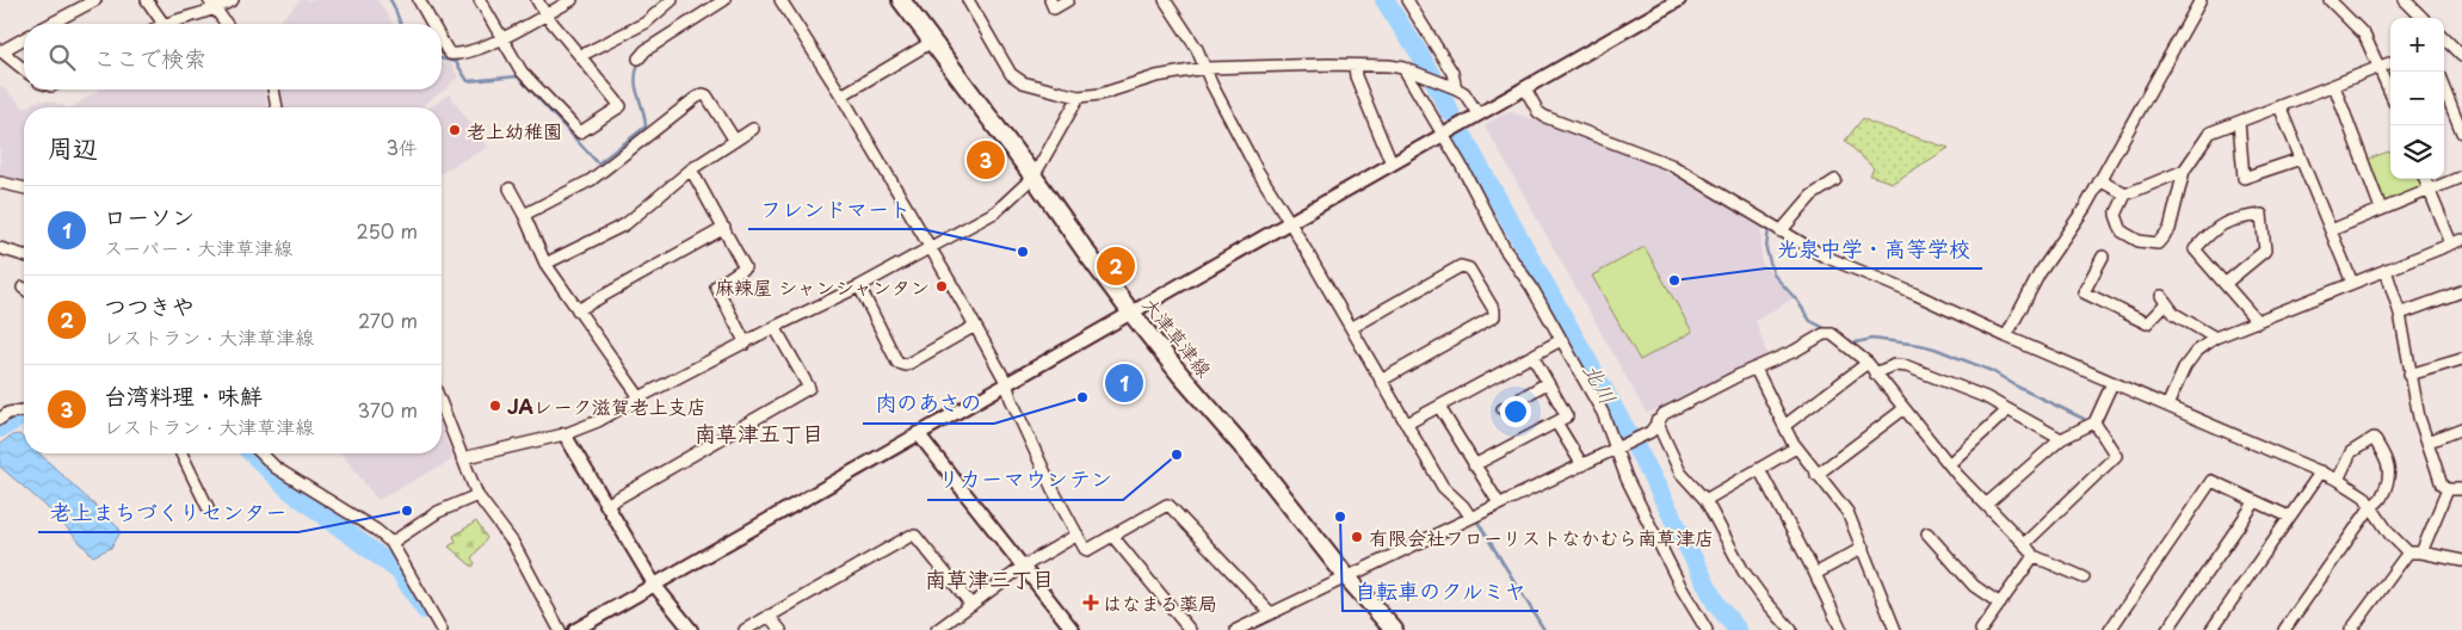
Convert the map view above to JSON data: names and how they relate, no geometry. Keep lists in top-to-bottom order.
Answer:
{
  "streets": {
    "main road": ["大津草津線"]
  },
  "districts": ["南草津五丁目", "南草津三丁目"],
  "water": ["北川"],
  "places": {
    "other": [
      "老上幼稚園",
      "フレンドマート",
      "光泉中学・高等学校",
      "麻辣屋 シャンシャンタン",
      "肉のあさの",
      "JAレーク滋賀老上支店",
      "リカーマウンテン",
      "老上まちづくりセンター",
      "自転車のクルミヤ",
      "有限会社フローリストなかむら南草津店"
    ],
    "health": ["はなまる薬局"]
  },
  "page": {
    "map_buttons": ["+", "−"],
    "search": "ここで検索",
    "heading": ["周辺", "3件"],
    "pins": ["3", "2", "1"],
    "list": [
      {
        "mark": "1",
        "name": "ローソン",
        "note": "スーパー · 大津草津線",
        "value": "250 m"
      },
      {
        "mark": "2",
        "name": "つつきや",
        "note": "レストラン · 大津草津線",
        "value": "270 m"
      },
      {
        "mark": "3",
        "name": "台湾料理・味鮮",
        "note": "レストラン · 大津草津線",
        "value": "370 m"
      }
    ]
  }
}
